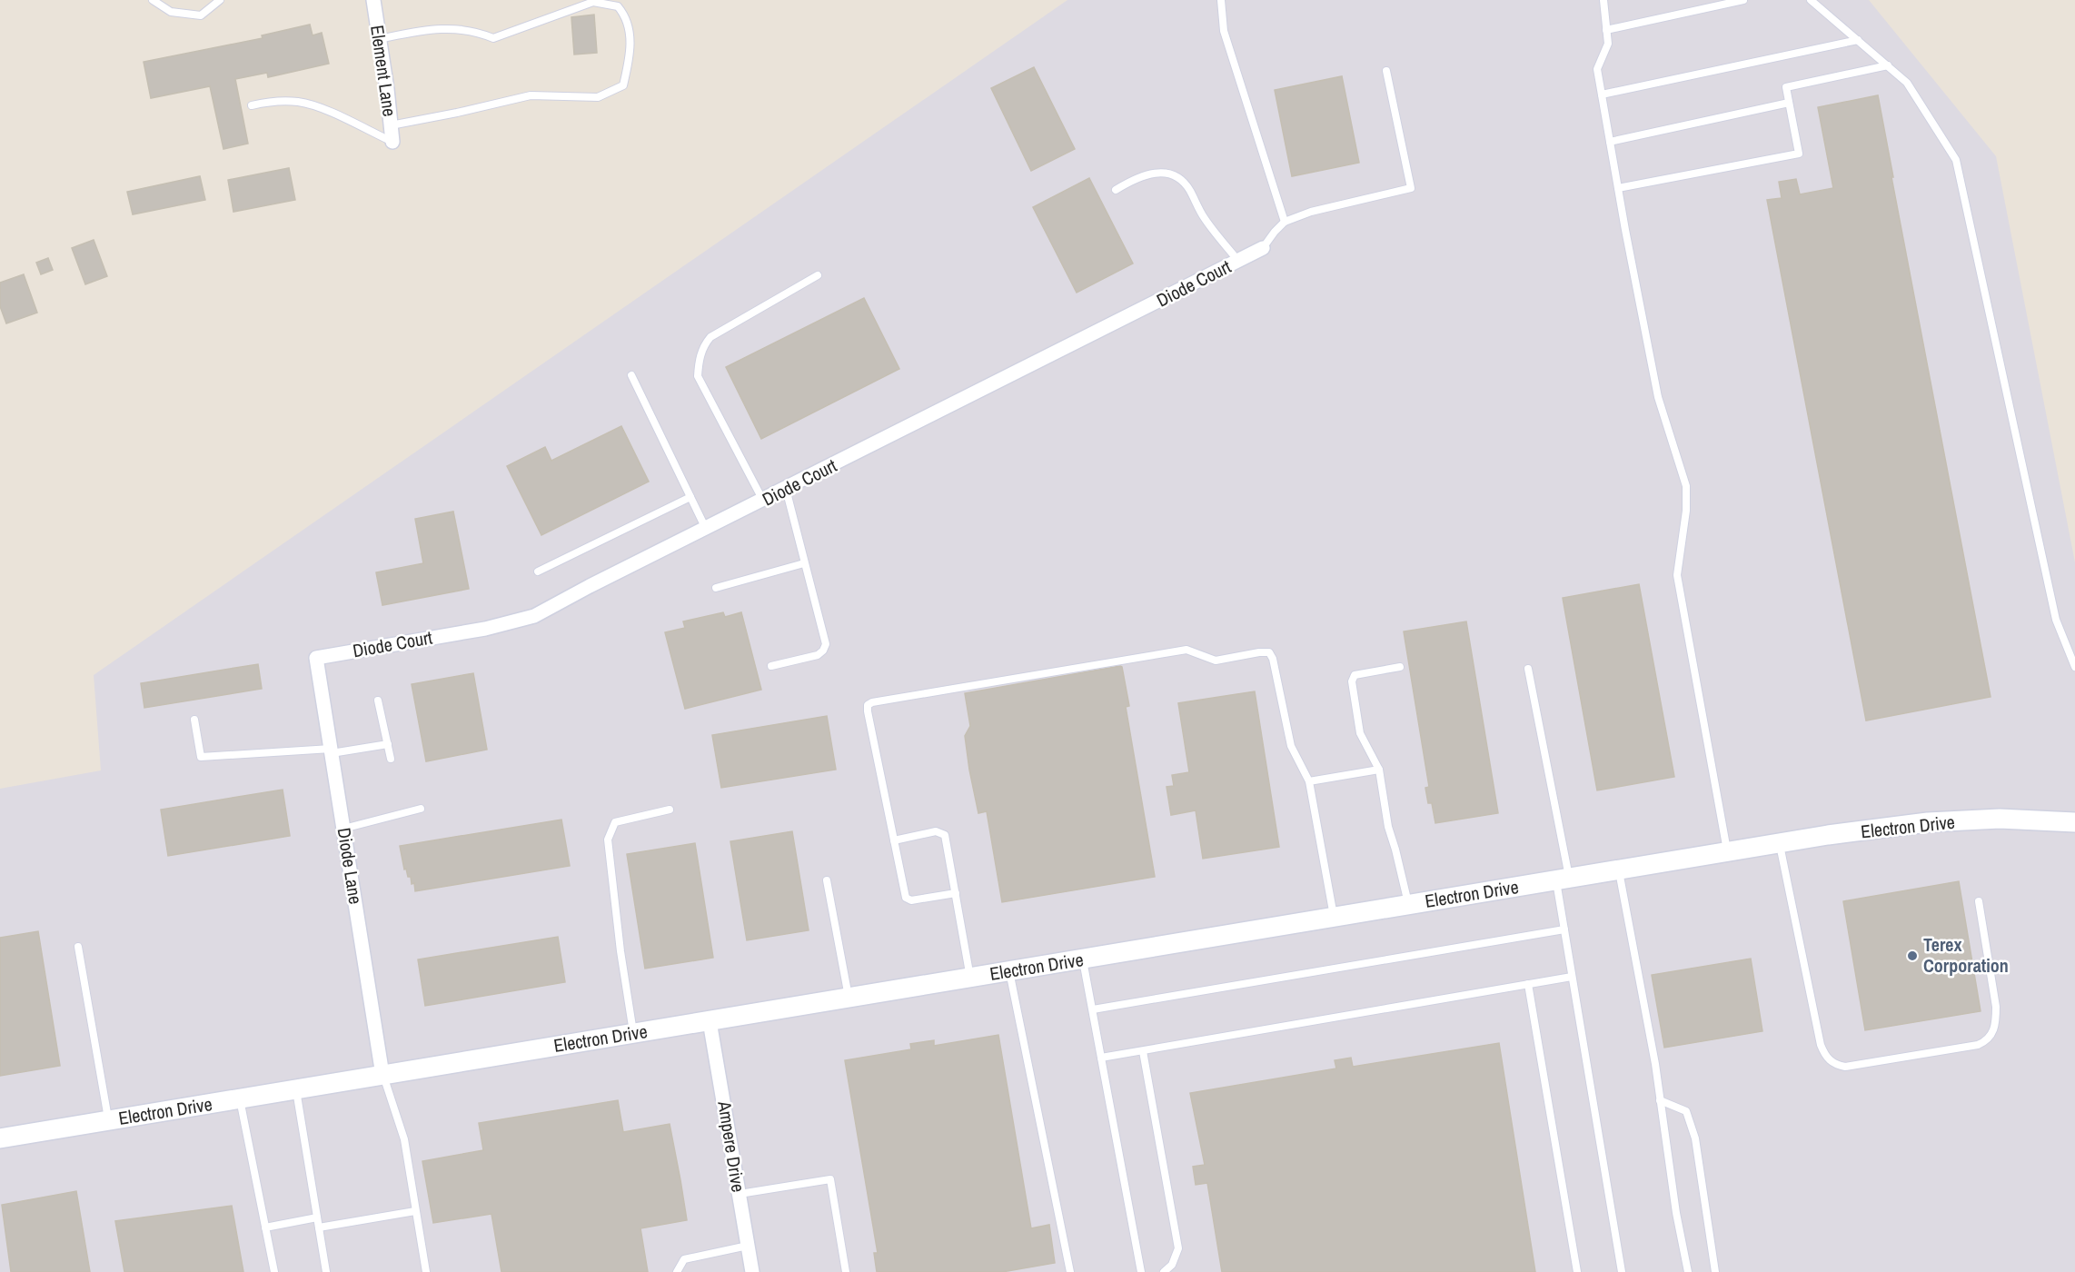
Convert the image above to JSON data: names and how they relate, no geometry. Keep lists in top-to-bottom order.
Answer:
{
  "streets": {
    "street": [
      "Element Lane",
      "Diode Court",
      "Electron Drive",
      "Diode Lane",
      "Ampere Drive"
    ]
  },
  "crossings": [
    ["Diode Court", "Diode Lane"],
    ["Electron Drive", "Diode Lane"],
    ["Electron Drive", "Ampere Drive"]
  ],
  "places": ["Terex Corporation"]
}
